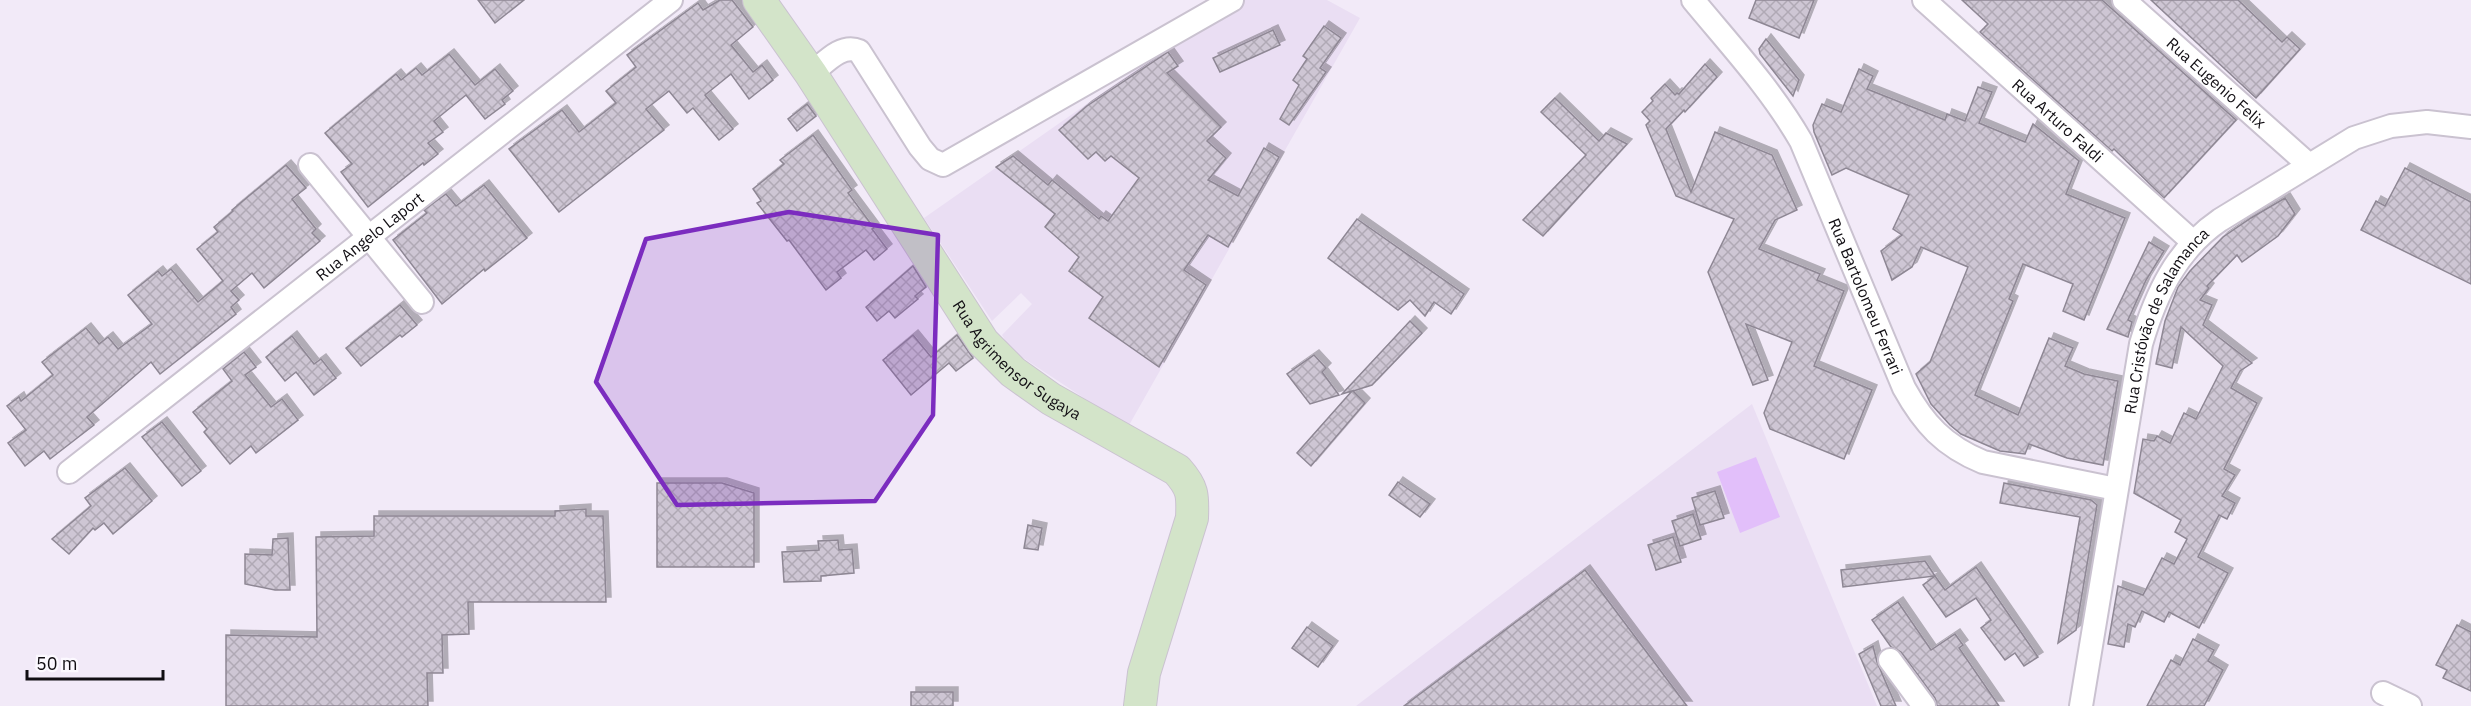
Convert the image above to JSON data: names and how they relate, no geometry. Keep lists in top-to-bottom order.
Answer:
{
  "streets": {
    "main road": ["Rua Agrimensor Sugaya"],
    "street": [
      "Rua Eugenio Felix",
      "Rua Arturo Faldi",
      "Rua Angelo Laport",
      "Rua Bartolomeu Ferrari",
      "Rua Cristóvão de Salamanca"
    ]
  },
  "crossings": [
    ["Rua Eugenio Felix", "Rua Cristóvão de Salamanca"],
    ["Rua Arturo Faldi", "Rua Cristóvão de Salamanca"],
    ["Rua Bartolomeu Ferrari", "Rua Cristóvão de Salamanca"]
  ],
  "scale_bar": "50 m"
}
